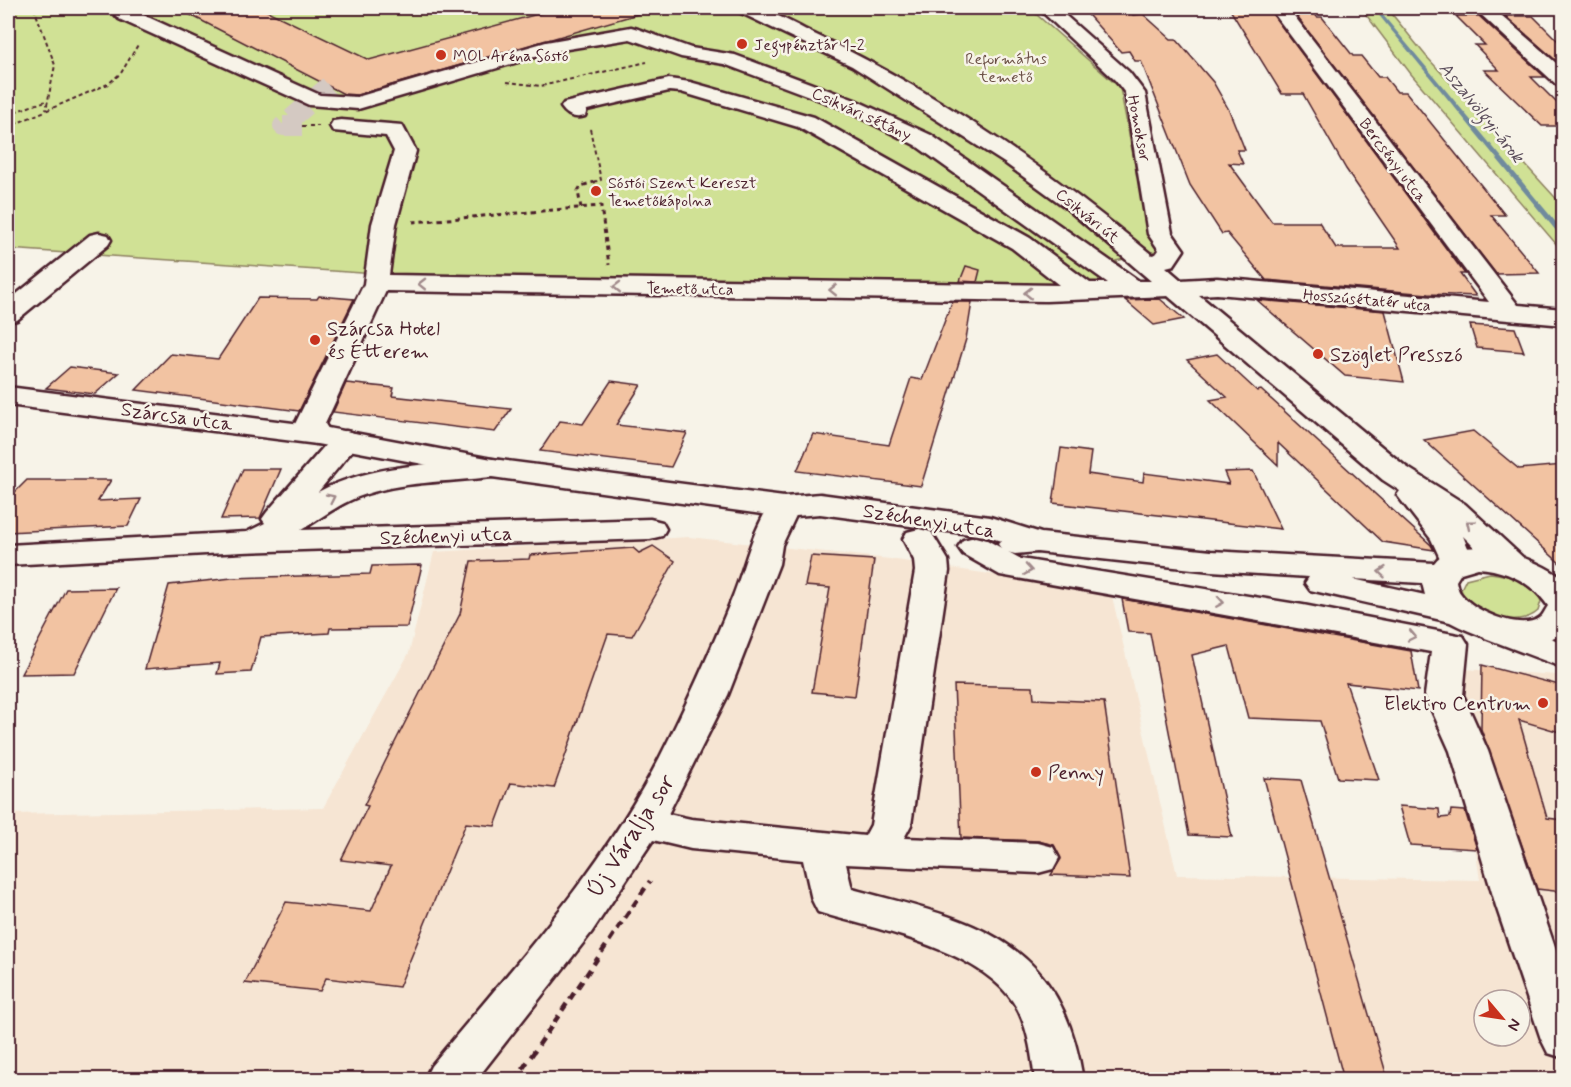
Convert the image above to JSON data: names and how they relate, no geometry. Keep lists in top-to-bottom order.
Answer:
{
  "streets": {
    "street": [
      "Csikvári sétány",
      "Homoksor",
      "Bercsényi utca",
      "Csikvári út",
      "Temető utca",
      "Hosszúsétatér utca",
      "Szárcsa utca",
      "Széchenyi utca",
      "Új Váralja sor"
    ]
  },
  "crossings": [
    ["Csikvári sétány", "Temető utca"],
    ["Homoksor", "Csikvári út"],
    ["Bercsényi utca", "Hosszúsétatér utca"],
    ["Csikvári út", "Temető utca"],
    ["Csikvári út", "Hosszúsétatér utca"],
    ["Temető utca", "Hosszúsétatér utca"],
    ["Szárcsa utca", "Széchenyi utca"],
    ["Széchenyi utca", "Új Váralja sor"]
  ],
  "one_way": ["Temető utca"],
  "water": ["Aszalvölgyi-árok"],
  "parks": ["Református temető"],
  "places": [
    "Jegypénztár 1-2",
    "MOL Aréna Sóstó",
    "Sóstói Szent Kereszt Temetőkápolna",
    "Szárcsa Hotel és Étterem",
    "Szöglet Presszó",
    "Elektro Centrum",
    "Penny"
  ],
  "north": "bottom right"
}
